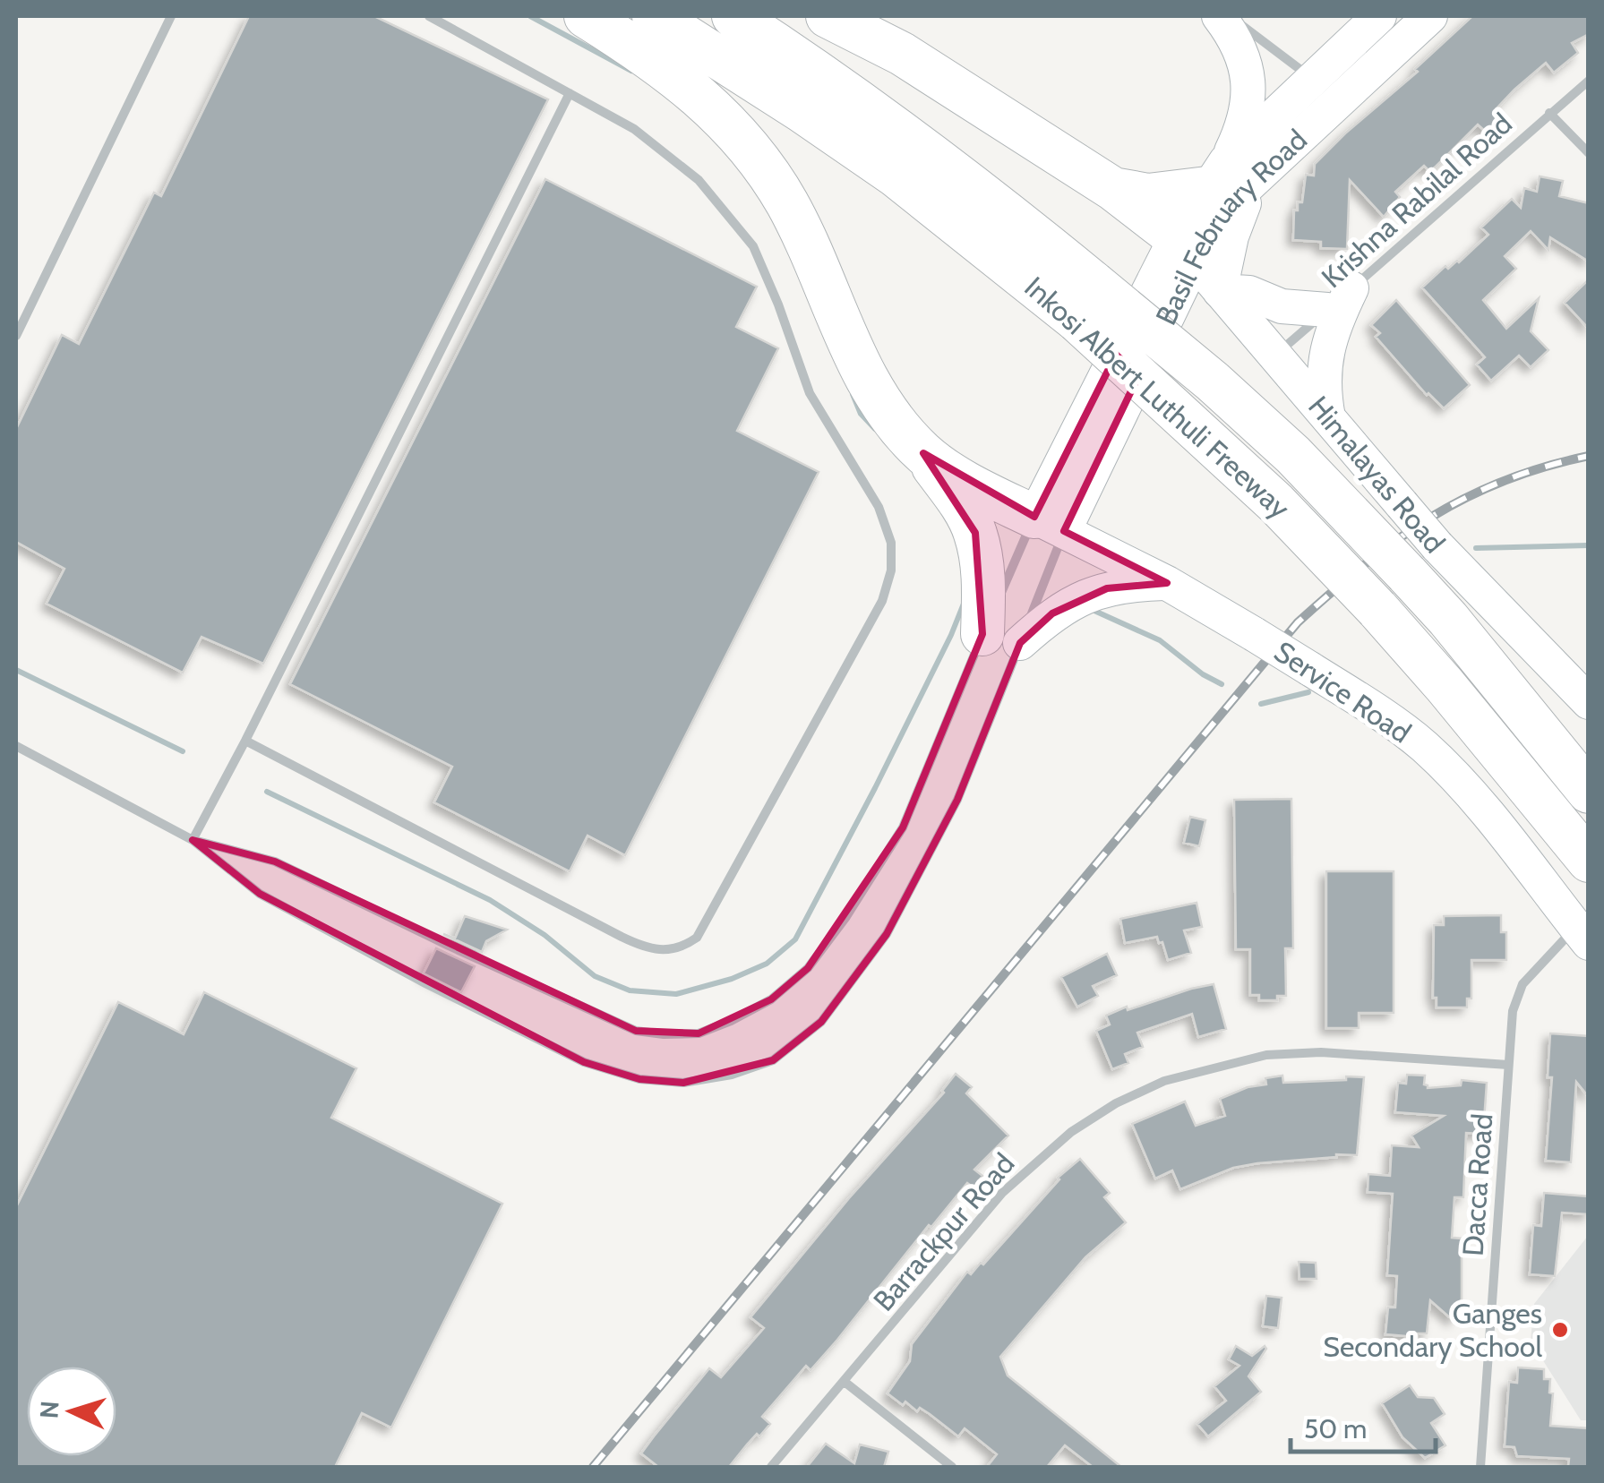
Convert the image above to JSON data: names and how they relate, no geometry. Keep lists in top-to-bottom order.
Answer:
{
  "streets": {
    "highway": ["Inkosi Albert Luthuli Freeway"],
    "street": [
      "Krishna Rabilal Road",
      "Basil February Road",
      "Himalayas Road",
      "Service Road",
      "Dacca Road",
      "Barrackpur Road"
    ]
  },
  "crossings": [
    ["Krishna Rabilal Road", "Himalayas Road"],
    ["Basil February Road", "Himalayas Road"],
    ["Basil February Road", "Service Road"],
    ["Inkosi Albert Luthuli Freeway", "Himalayas Road"],
    ["Service Road", "Dacca Road"],
    ["Dacca Road", "Barrackpur Road"]
  ],
  "places": ["Ganges Secondary School"],
  "scale_bar": "50 m",
  "north": "left"
}
